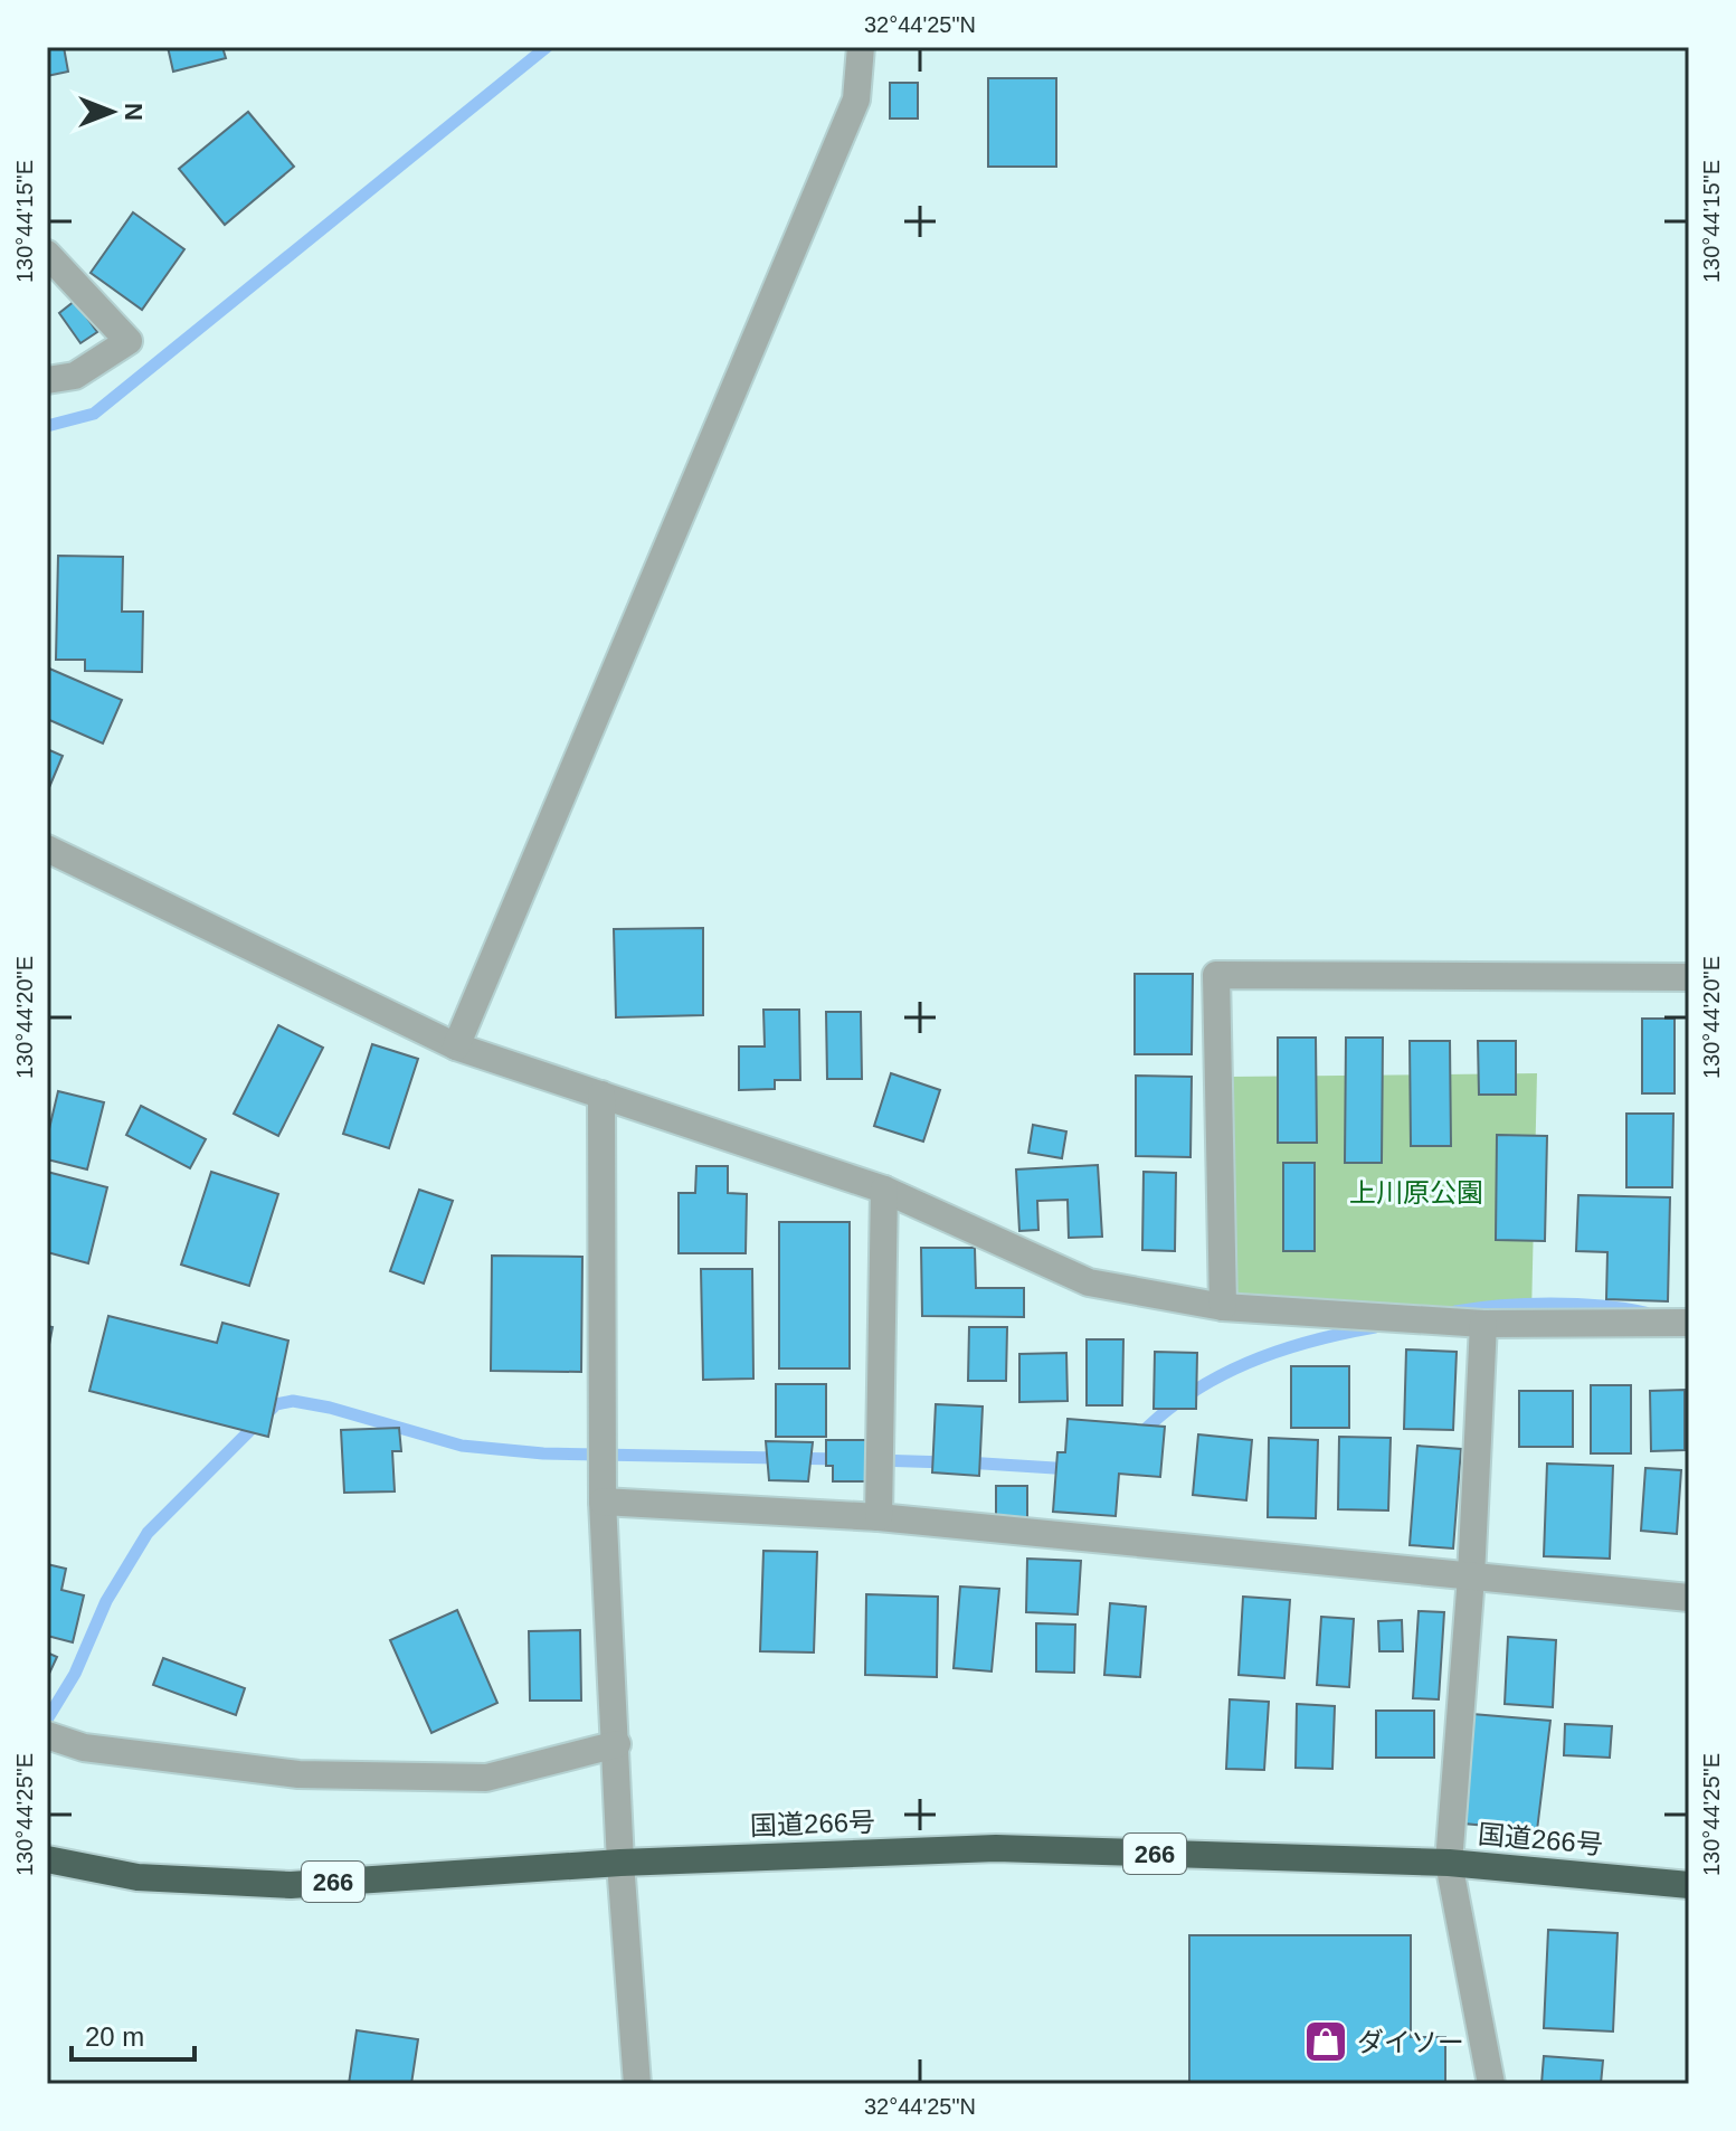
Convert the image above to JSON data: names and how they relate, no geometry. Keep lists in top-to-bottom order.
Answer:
{
  "streets": {
    "highway": ["国道266号", "266"]
  },
  "parks": ["上川原公園"],
  "places": {
    "shop": ["ダイソー"]
  },
  "scale_bar": "20 m",
  "north": "right",
  "coordinates": [
    "32°44'25\"N",
    "130°44'15\"E",
    "130°44'20\"E",
    "130°44'25\"E"
  ]
}
